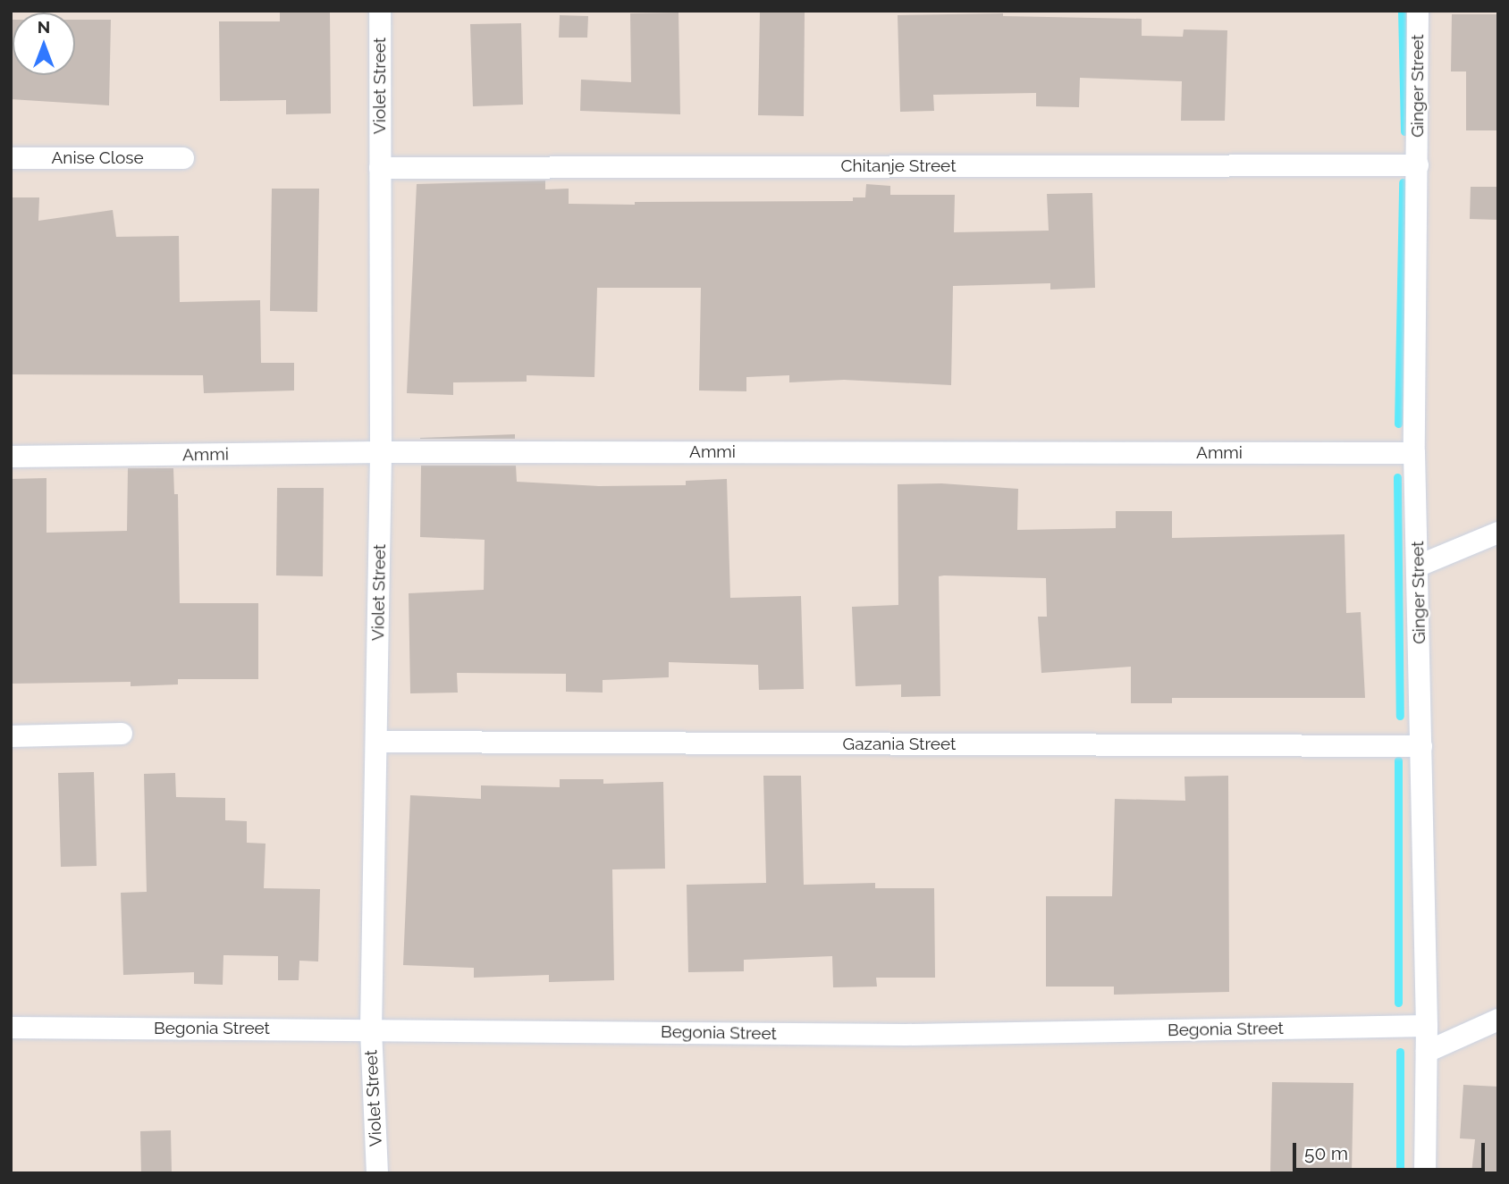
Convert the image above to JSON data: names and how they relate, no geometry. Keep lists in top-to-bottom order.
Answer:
{
  "streets": {
    "street": [
      "Violet Street",
      "Ginger Street",
      "Anise Close",
      "Chitanje Street",
      "Ammi",
      "Gazania Street",
      "Begonia Street"
    ]
  },
  "crossings": [
    ["Violet Street", "Chitanje Street"],
    ["Violet Street", "Ammi"],
    ["Violet Street", "Gazania Street"],
    ["Violet Street", "Begonia Street"],
    ["Ginger Street", "Chitanje Street"],
    ["Ginger Street", "Ammi"],
    ["Ginger Street", "Gazania Street"],
    ["Ginger Street", "Begonia Street"]
  ],
  "scale_bar": "50 m",
  "north": "top"
}
